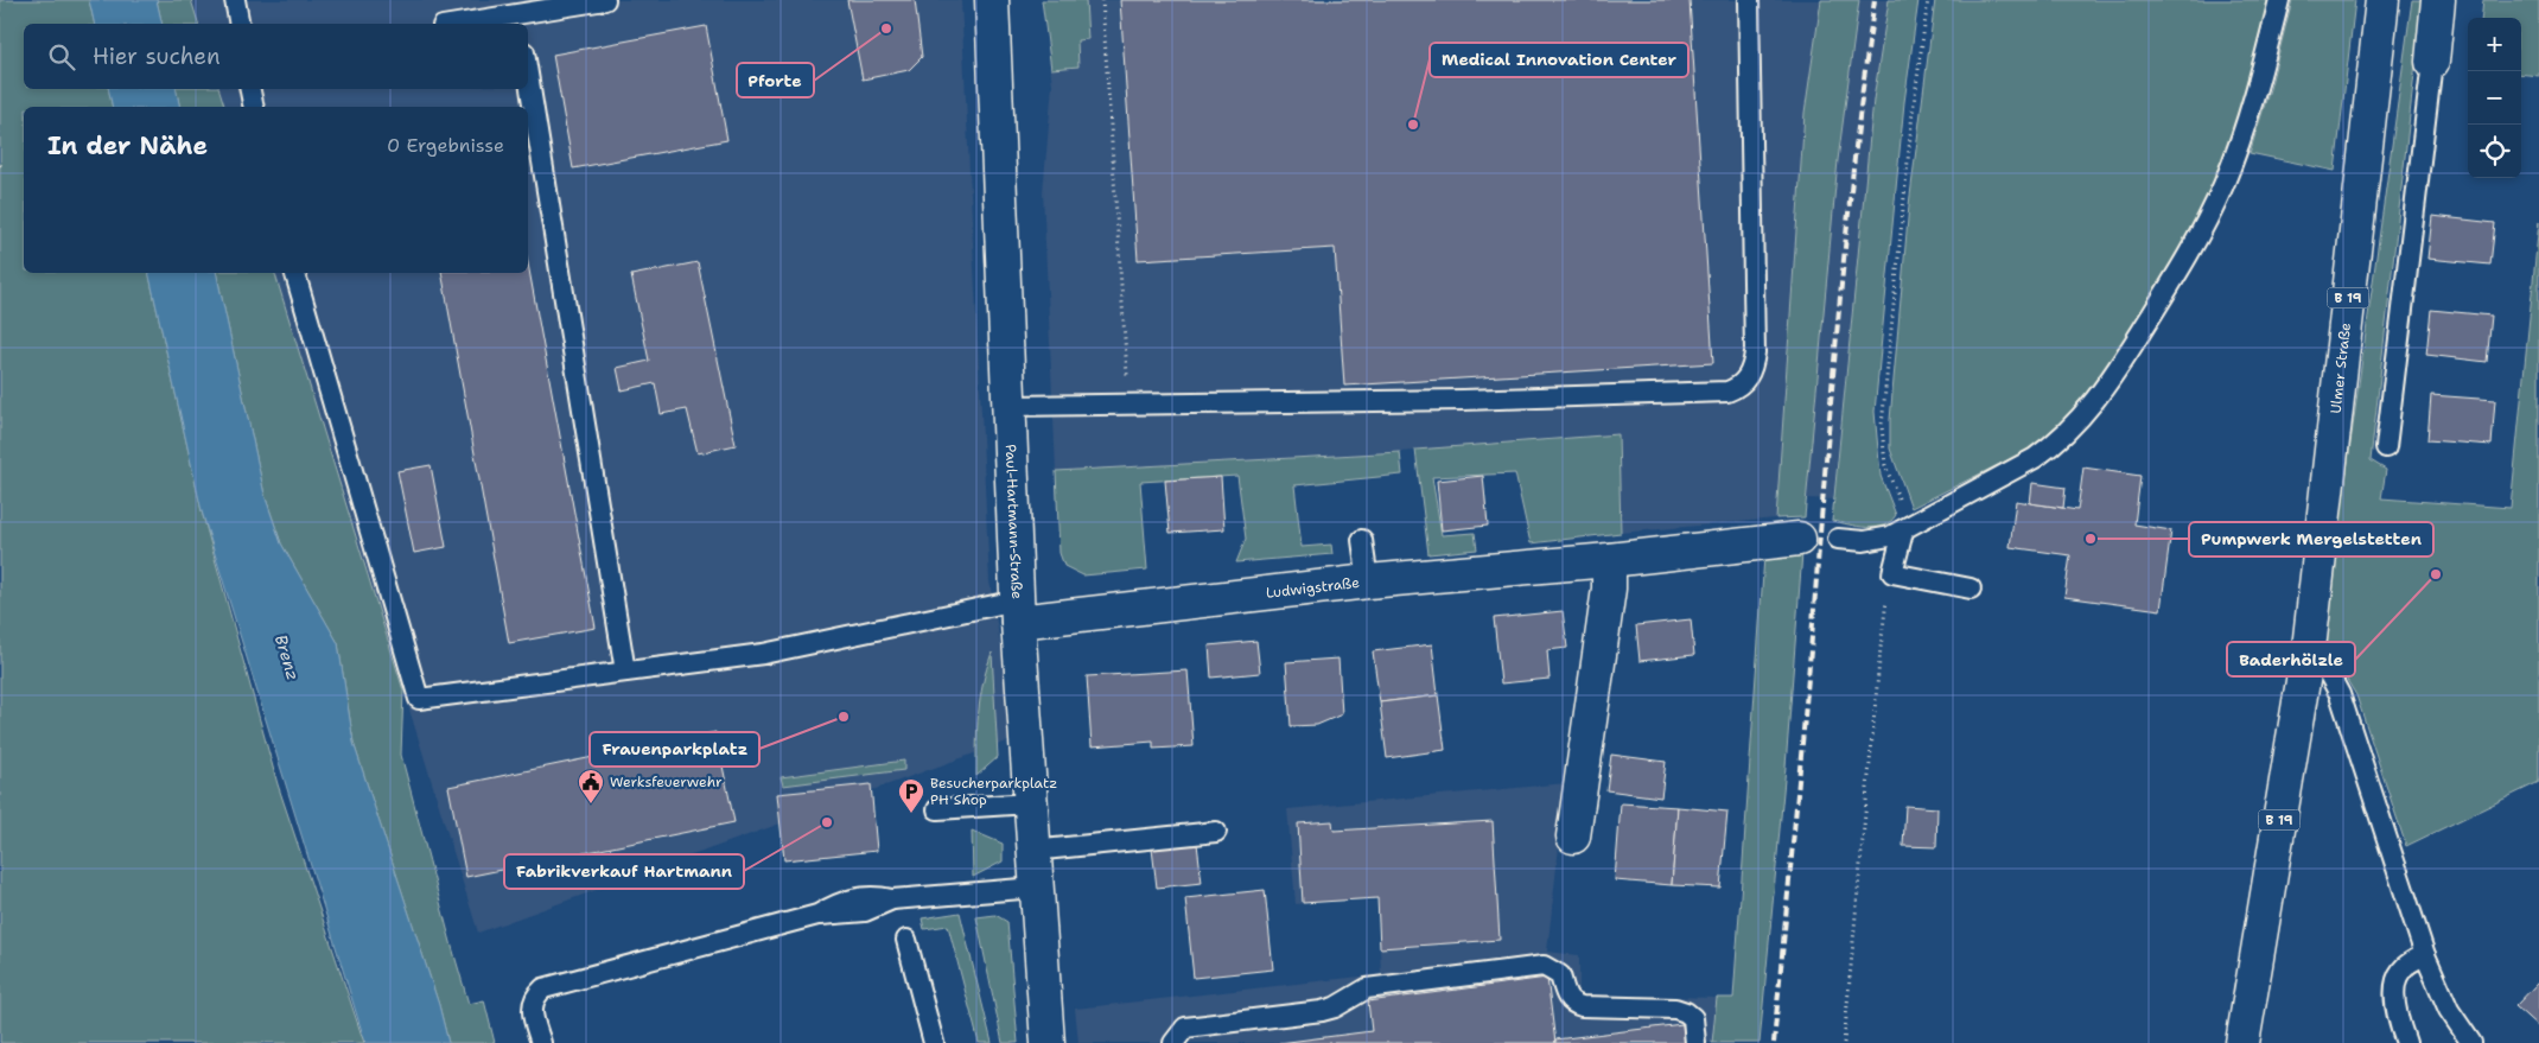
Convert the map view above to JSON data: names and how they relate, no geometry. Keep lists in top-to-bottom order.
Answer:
{
  "streets": {
    "main road": [
      "B 19",
      "Ulmer Straße",
      "Paul-Hartmann-Straße",
      "Ludwigstraße"
    ]
  },
  "crossings": [
    ["B 19", "Ulmer Straße"],
    ["Paul-Hartmann-Straße", "Ludwigstraße"]
  ],
  "water": ["Brenz"],
  "places": {
    "other": [
      "Pforte",
      "Medical Innovation Center",
      "Pumpwerk Mergelstetten",
      "Baderhölzle",
      "Frauenparkplatz",
      "Fabrikverkauf Hartmann"
    ],
    "public building": ["Werksfeuerwehr"],
    "parking": ["Besucherparkplatz PH Shop"]
  },
  "page": {
    "map_buttons": ["+", "−"],
    "search": "Hier suchen",
    "heading": ["In der Nähe", "0 Ergebnisse"]
  }
}
